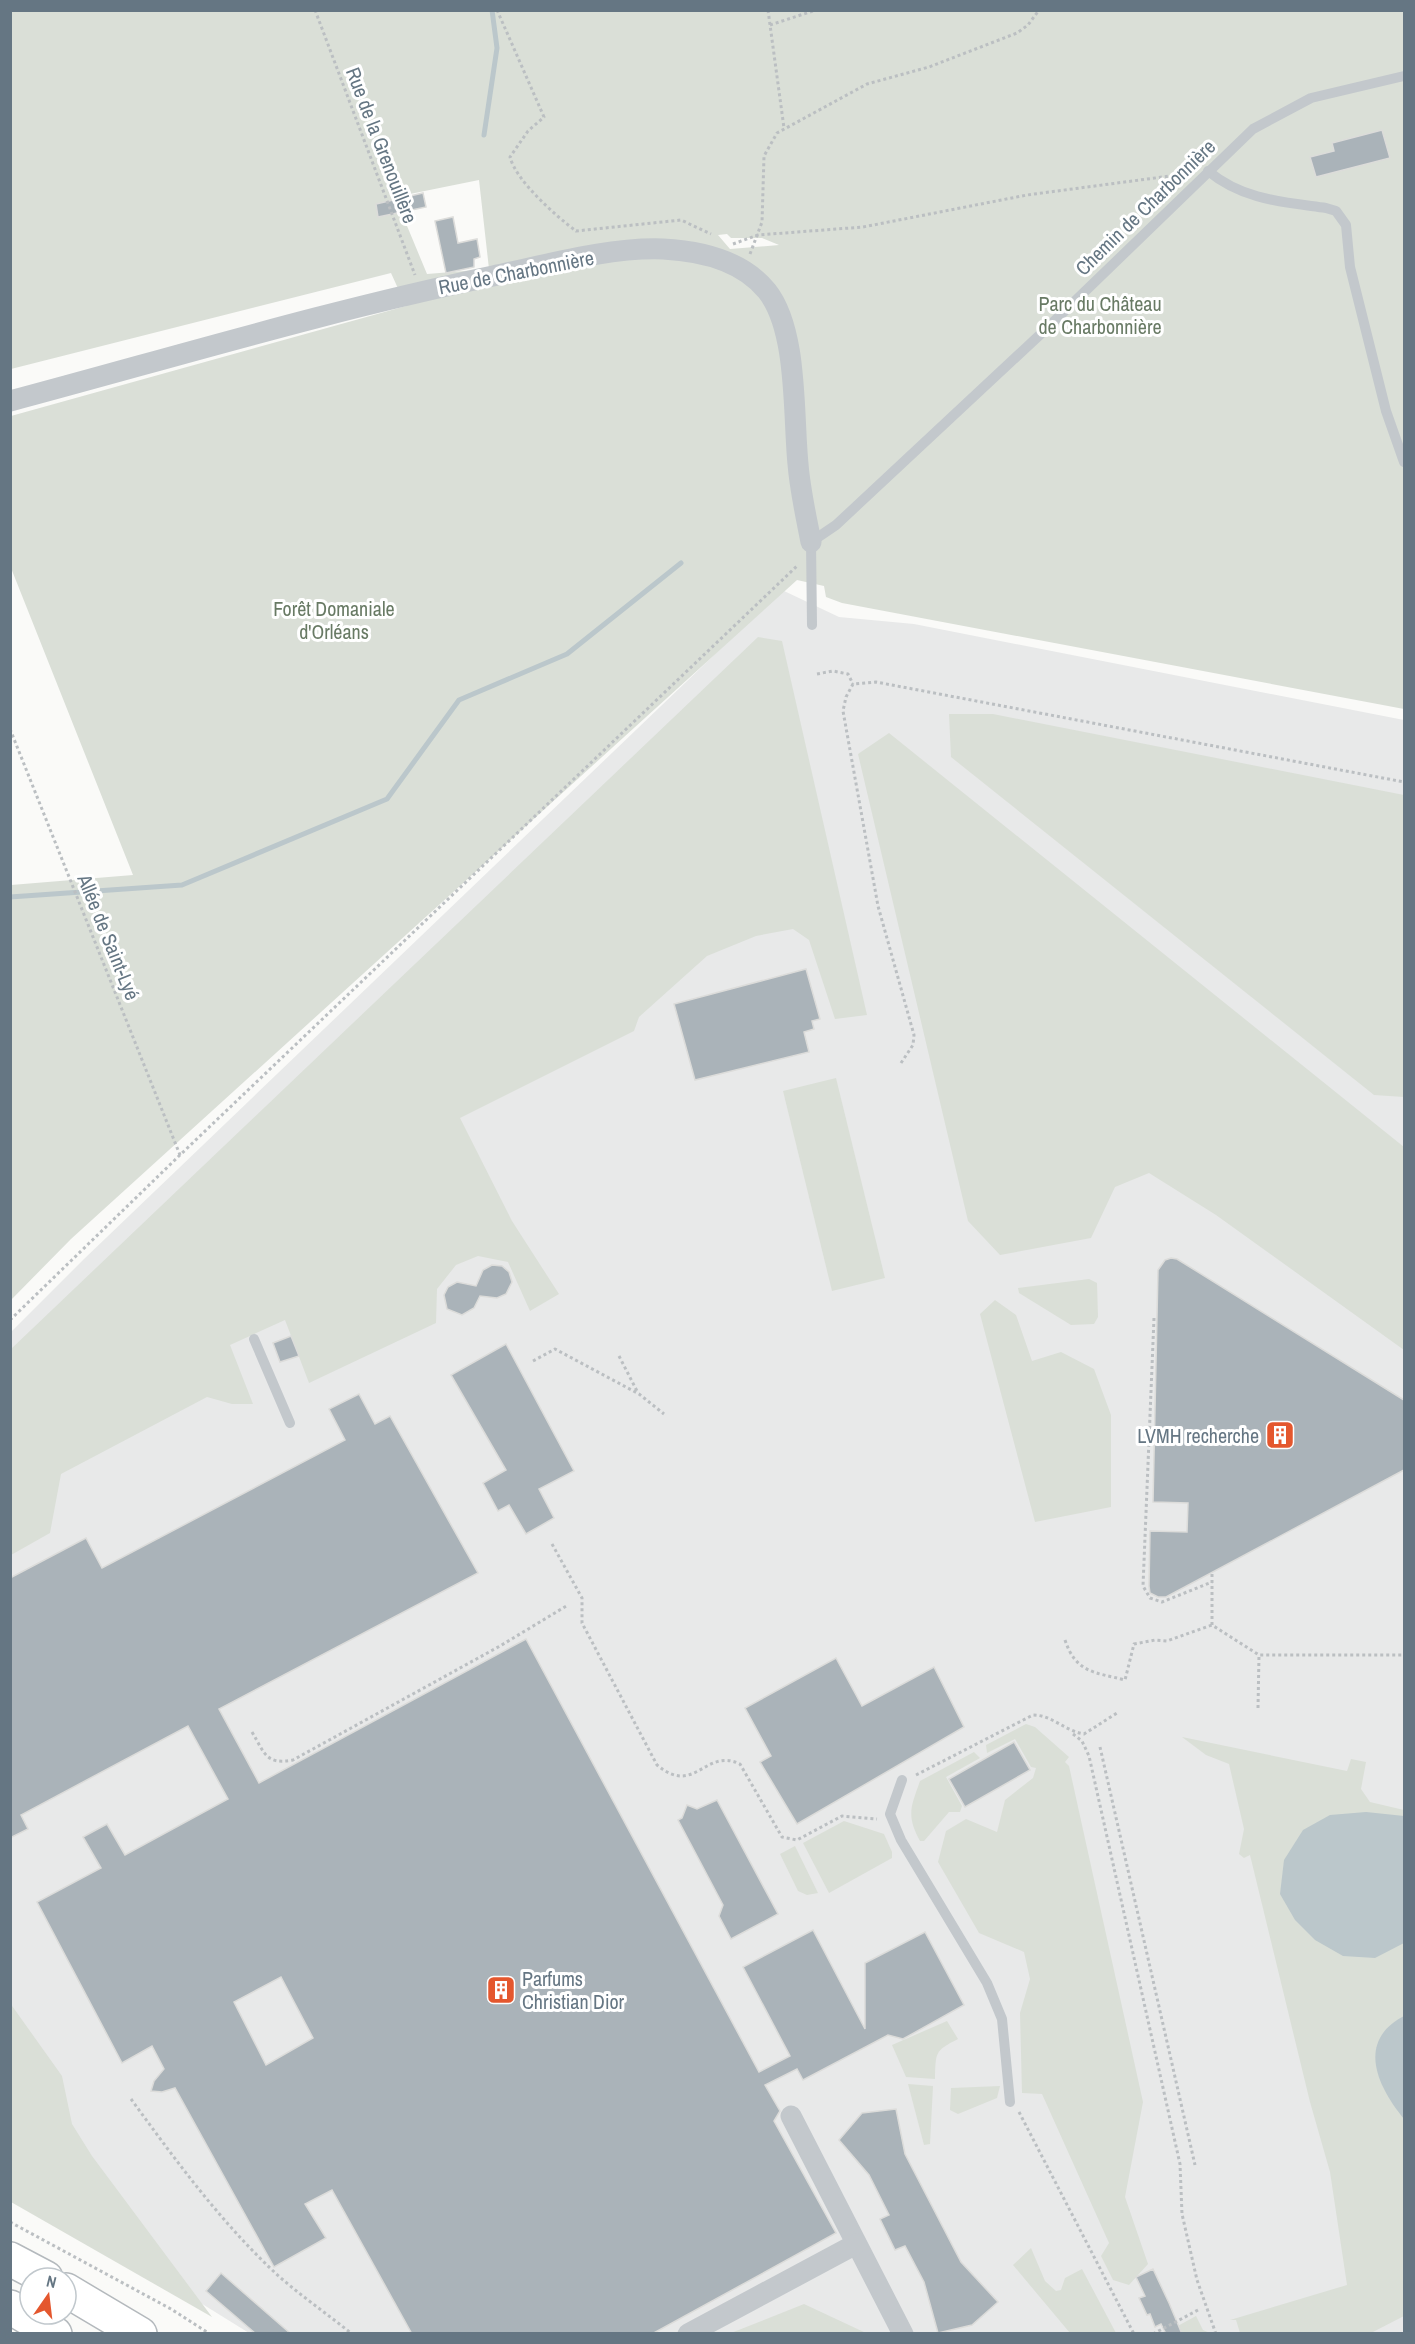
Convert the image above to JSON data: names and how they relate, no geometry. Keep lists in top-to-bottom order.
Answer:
{
  "streets": {
    "street": ["Rue de Charbonnière"],
    "lane": ["Chemin de Charbonnière"],
    "path": ["Rue de la Grenouillère", "Allée de Saint-Lyé"]
  },
  "crossings": [
    ["Rue de la Grenouillère", "Rue de Charbonnière"],
    ["Chemin de Charbonnière", "Rue de Charbonnière"]
  ],
  "parks": ["Parc du Château de Charbonnière", "Forêt Domaniale d'Orléans"],
  "places": {
    "building": ["LVMH recherche", "Parfums Christian Dior"]
  },
  "north": "top"
}
